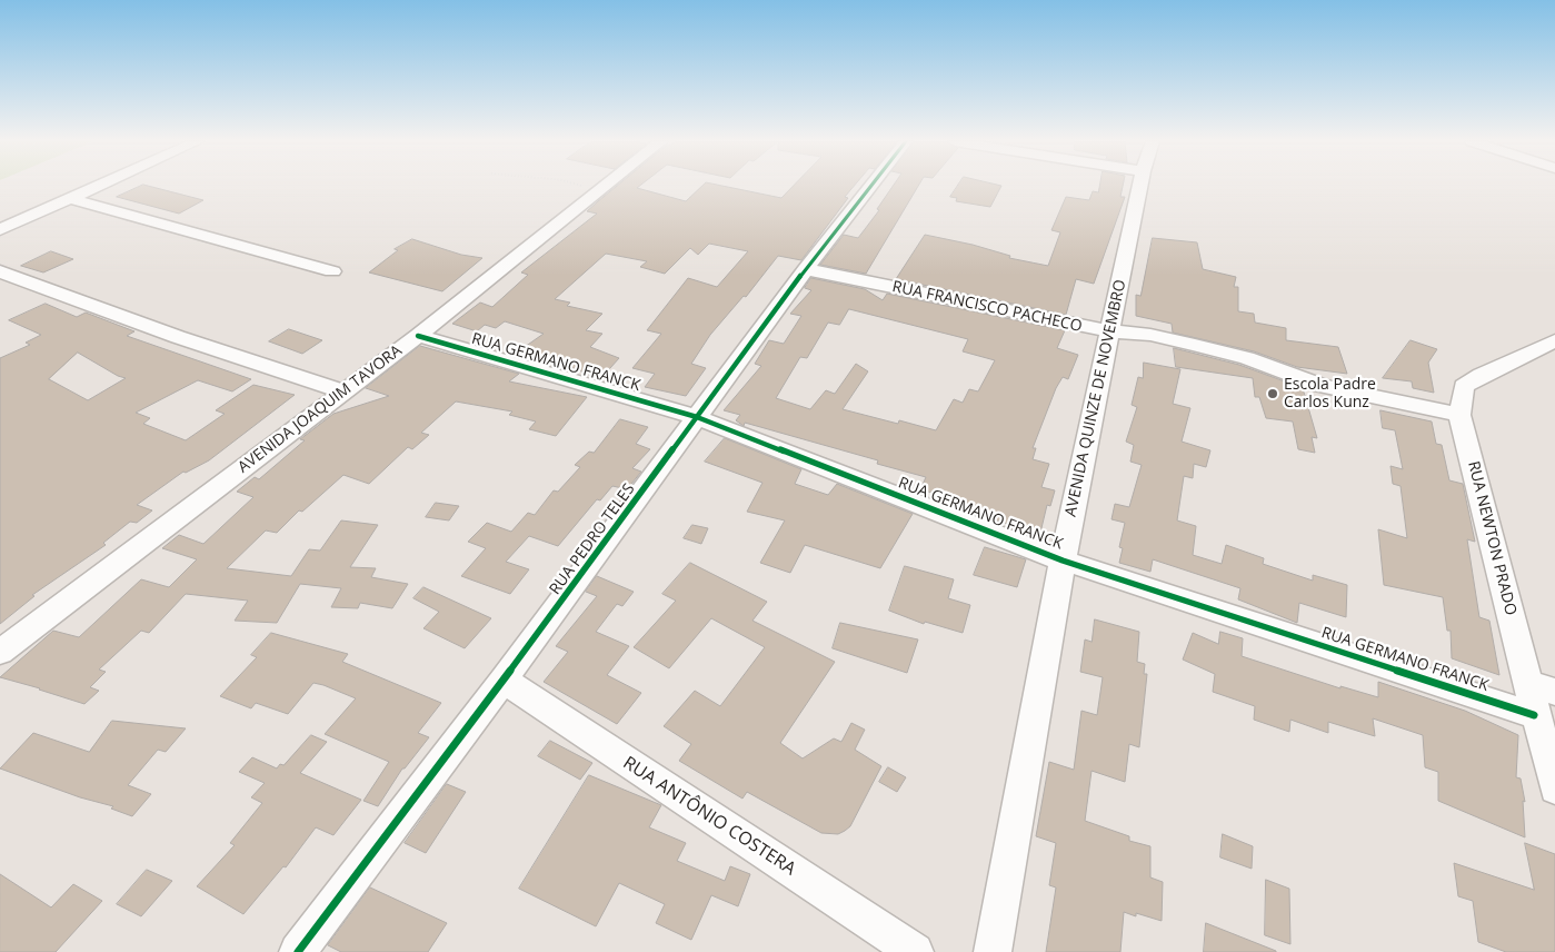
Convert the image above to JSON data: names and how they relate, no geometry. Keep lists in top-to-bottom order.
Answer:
{
  "streets": {
    "street": [
      "RUA FRANCISCO PACHECO",
      "RUA GERMANO FRANCK",
      "AVENIDA QUINZE DE NOVEMBRO",
      "AVENIDA JOAQUIM TAVORA",
      "RUA NEWTON PRADO",
      "RUA PEDRO TELES",
      "RUA ANTÔNIO COSTERA"
    ]
  },
  "crossings": [
    ["RUA FRANCISCO PACHECO", "AVENIDA QUINZE DE NOVEMBRO"],
    ["RUA FRANCISCO PACHECO", "RUA NEWTON PRADO"],
    ["RUA FRANCISCO PACHECO", "RUA PEDRO TELES"],
    ["RUA GERMANO FRANCK", "AVENIDA QUINZE DE NOVEMBRO"],
    ["RUA GERMANO FRANCK", "AVENIDA JOAQUIM TAVORA"],
    ["RUA GERMANO FRANCK", "RUA NEWTON PRADO"],
    ["RUA GERMANO FRANCK", "RUA PEDRO TELES"],
    ["RUA PEDRO TELES", "RUA ANTÔNIO COSTERA"]
  ],
  "places": ["Escola Padre Carlos Kunz"]
}
